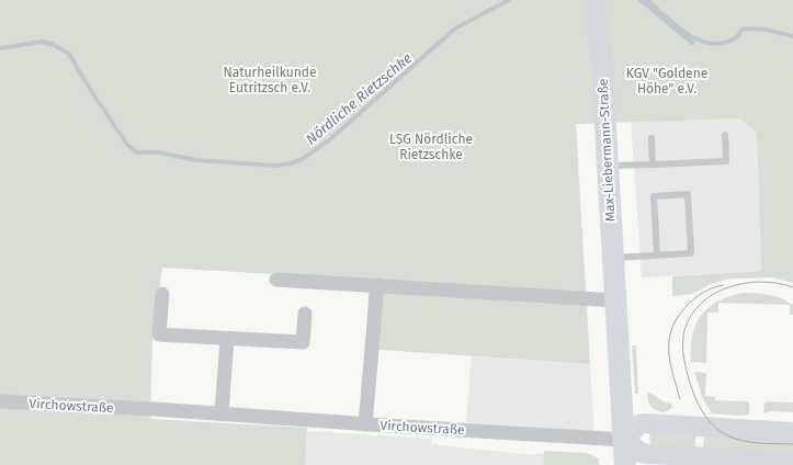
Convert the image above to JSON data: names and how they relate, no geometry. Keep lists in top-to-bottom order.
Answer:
{
  "streets": {
    "main road": ["Max-Liebermann-Straße"],
    "street": ["Virchowstraße"]
  },
  "crossings": [
    ["Max-Liebermann-Straße", "Virchowstraße"]
  ],
  "water": ["Nördliche Rietzschke"],
  "parks": ["Naturheilkunde Eutritzsch e.V.", "KGV \"Goldene Höhe\" e.V.", "LSG Nördliche Rietzschke"]
}
